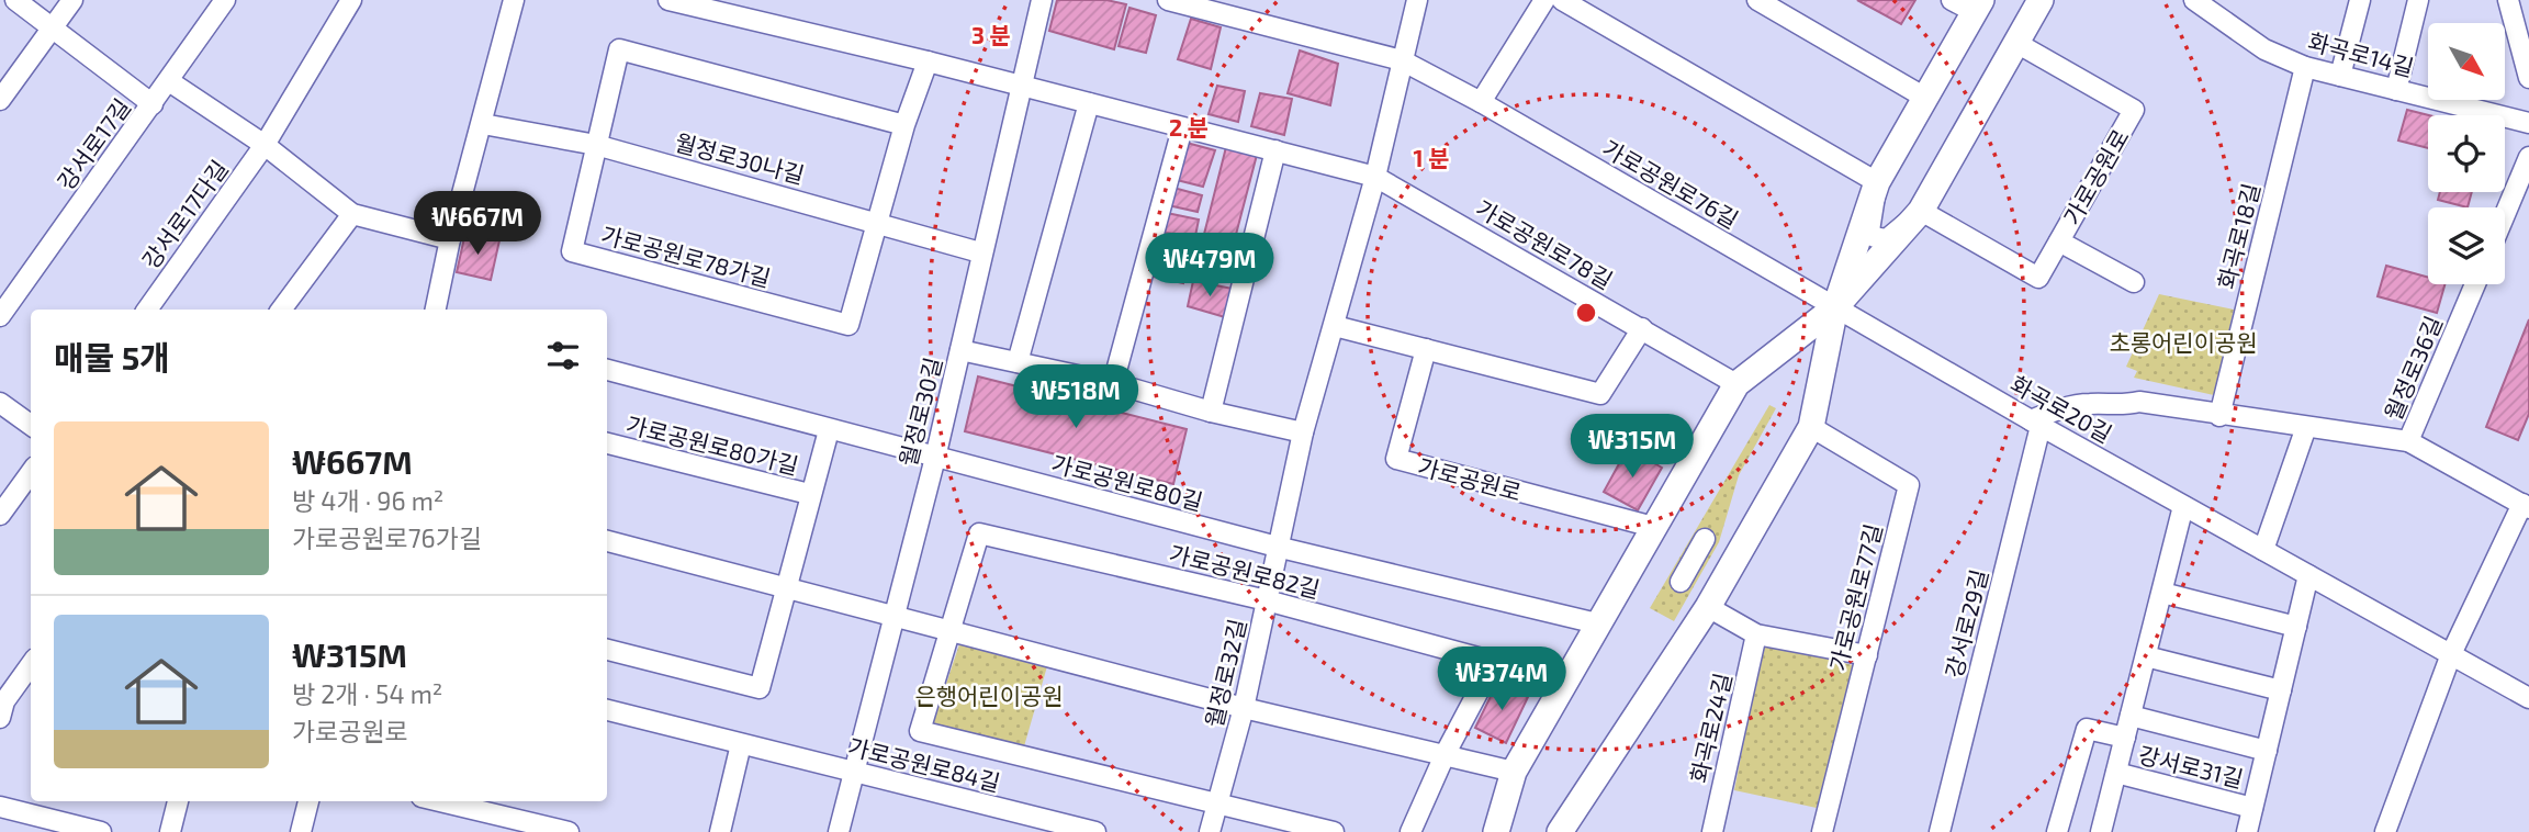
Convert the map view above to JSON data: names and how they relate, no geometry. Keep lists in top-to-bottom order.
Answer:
{
  "streets": {
    "street": [
      "화곡로14길",
      "강서로17길",
      "월정로30나길",
      "가로공원로",
      "가로공원로76길",
      "강서로17다길",
      "화곡로18길",
      "가로공원로78길",
      "가로공원로78가길",
      "월정로36길",
      "화곡로20길",
      "월정로30길",
      "가로공원로80가길",
      "가로공원로80길",
      "가로공원로82길",
      "가로공원로77길",
      "강서로29길",
      "월정로32길",
      "화곡로24길",
      "가로공원로84길",
      "강서로31길"
    ]
  },
  "crossings": [
    ["화곡로14길", "화곡로18길"],
    ["월정로30나길", "가로공원로78가길"],
    ["월정로30나길", "월정로30길"],
    ["가로공원로76길", "화곡로20길"],
    ["가로공원로76길", "월정로32길"],
    ["가로공원로78길", "가로공원로78가길"],
    ["가로공원로78길", "월정로30길"],
    ["가로공원로78길", "월정로32길"],
    ["화곡로20길", "강서로29길"],
    ["화곡로20길", "강서로31길"],
    ["월정로30길", "가로공원로80길"],
    ["월정로30길", "가로공원로84길"],
    ["가로공원로80가길", "가로공원로80길"],
    ["가로공원로80길", "월정로32길"],
    ["가로공원로82길", "월정로32길"]
  ],
  "parks": ["초롱어린이공원", "은행어린이공원"],
  "north": "bottom right",
  "page": {
    "price": [
      "₩667M",
      "₩479M",
      "₩518M",
      "₩315M",
      "₩374M"
    ],
    "heading": "매물 5개",
    "list": [
      {
        "name": "₩667M",
        "note": "방 4개 · 96 m² · 가로공원로76가길"
      },
      {
        "name": "₩315M",
        "note": "방 2개 · 54 m² · 가로공원로"
      }
    ]
  },
  "rings": ["3 분", "2 분", "1 분"]
}
